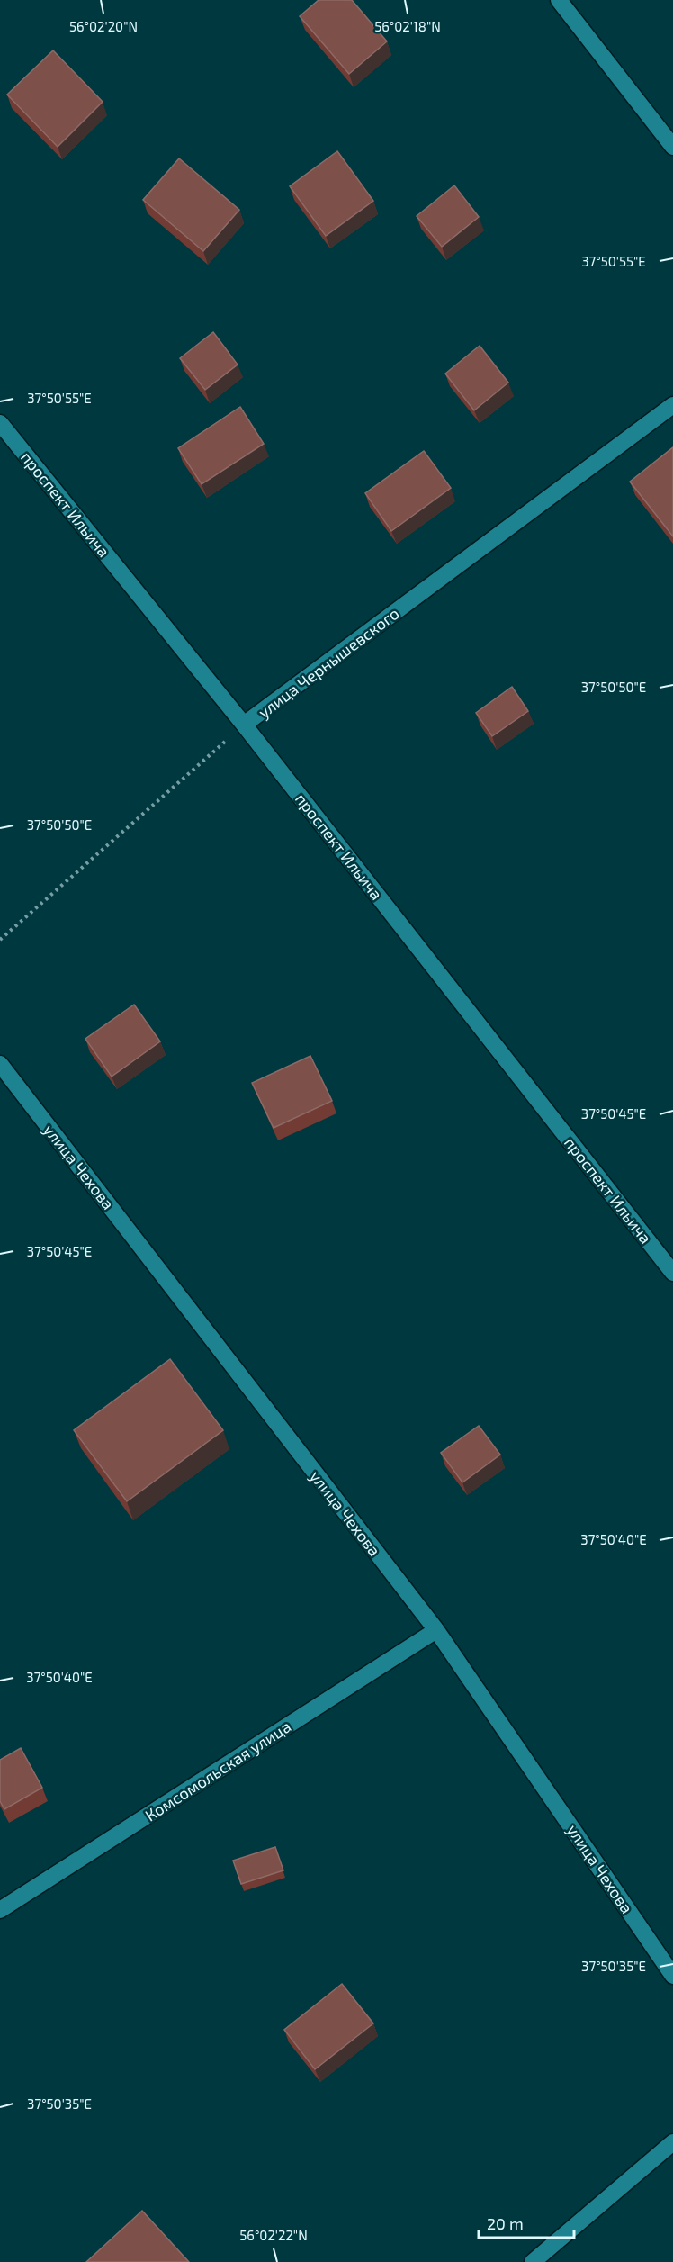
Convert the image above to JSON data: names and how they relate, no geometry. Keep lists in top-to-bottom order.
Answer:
{
  "streets": {
    "street": [
      "проспект Ильича",
      "улица Чернышевского",
      "улица Чехова",
      "Комсомольская улица"
    ]
  },
  "crossings": [
    ["проспект Ильича", "улица Чернышевского"],
    ["улица Чехова", "Комсомольская улица"]
  ],
  "scale_bar": "20 m",
  "coordinates": [
    "56°02'20\"N",
    "56°02'18\"N",
    "37°50'55\"E",
    "37°50'50\"E",
    "37°50'45\"E",
    "37°50'40\"E",
    "37°50'35\"E",
    "56°02'22\"N"
  ]
}
